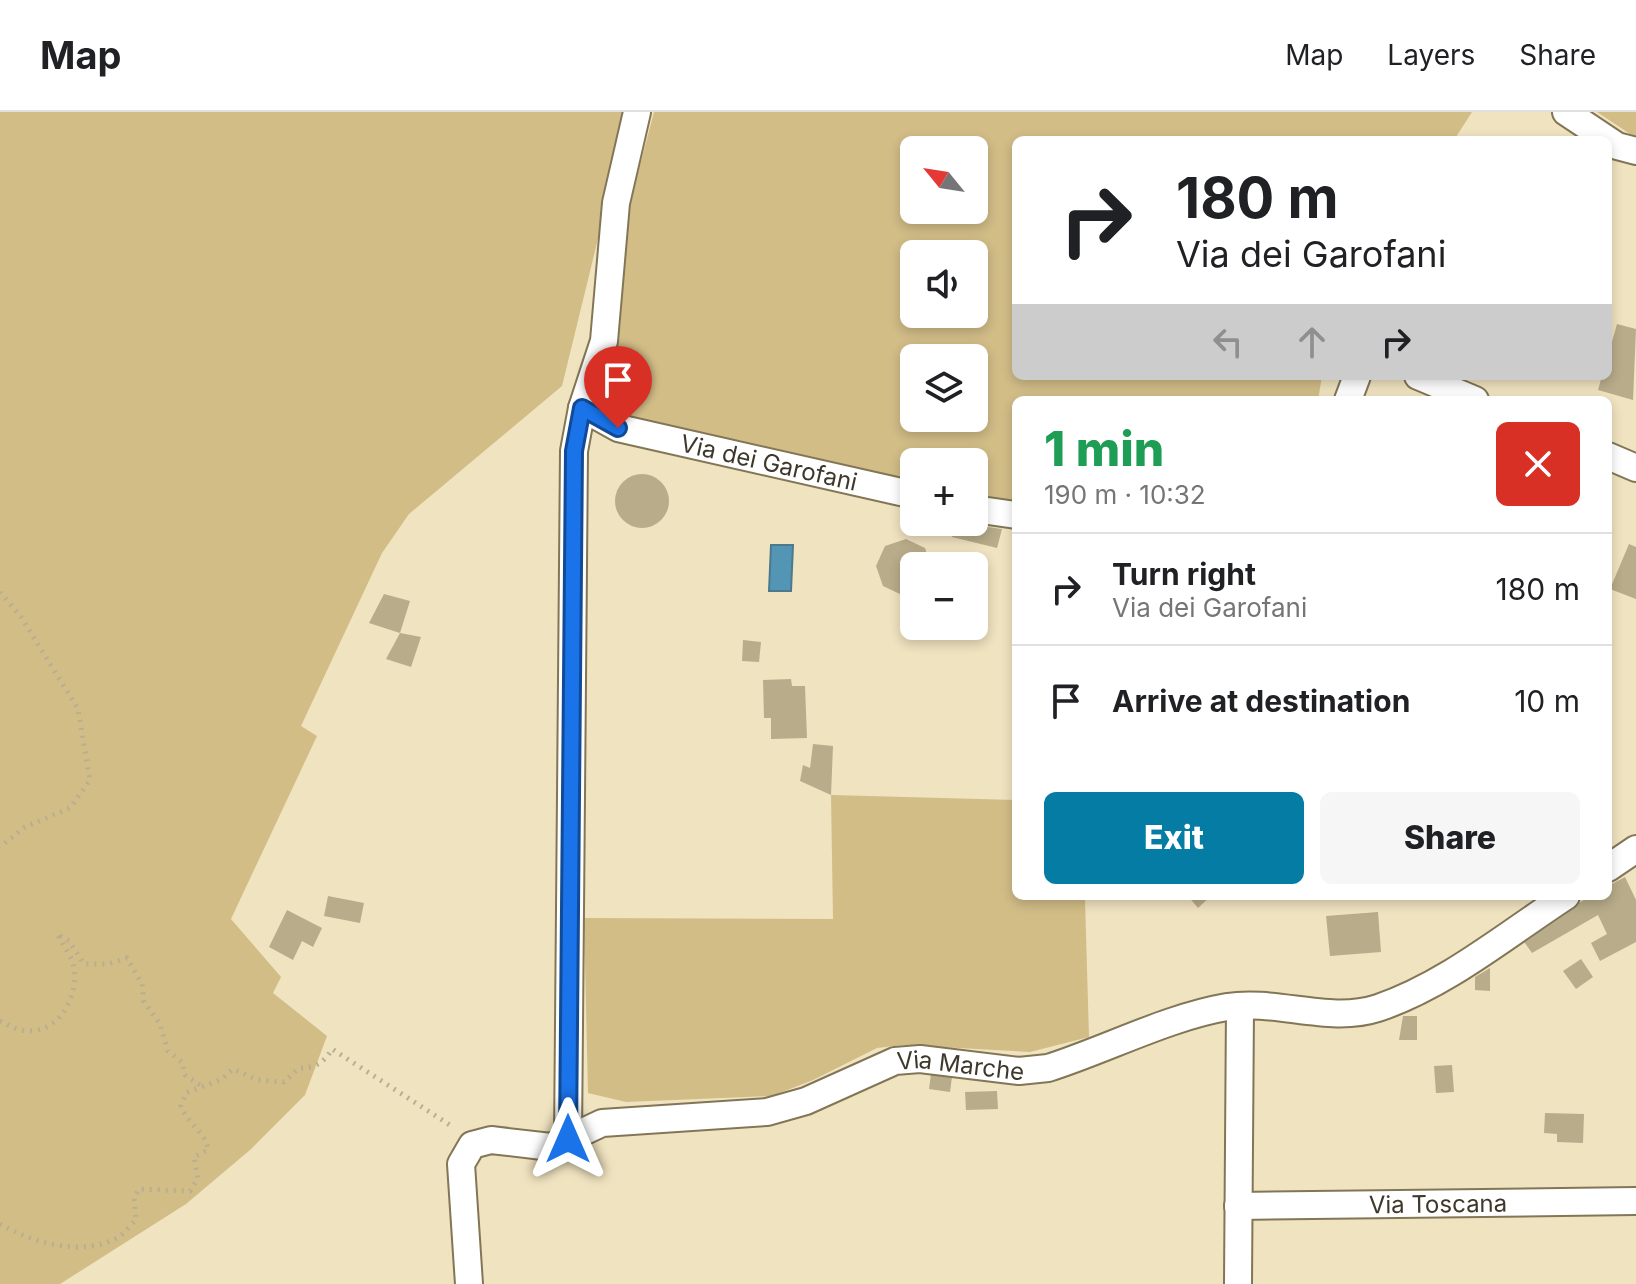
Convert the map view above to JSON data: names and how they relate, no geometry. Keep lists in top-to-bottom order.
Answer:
{
  "streets": {
    "street": ["Via dei Garofani", "Via Marche", "Via Toscana"]
  },
  "north": "top left",
  "page": {
    "header": "Map",
    "nav": ["Map", "Layers", "Share"],
    "map_buttons": ["+", "−"],
    "turn": ["180 m", "Via dei Garofani"],
    "heading": ["1 min", "190 m · 10:32"],
    "list": [
      {
        "name": "Turn right",
        "note": "Via dei Garofani",
        "value": "180 m"
      },
      {
        "name": "Arrive at destination",
        "value": "10 m"
      }
    ],
    "buttons": ["Exit", "Share"]
  }
}
